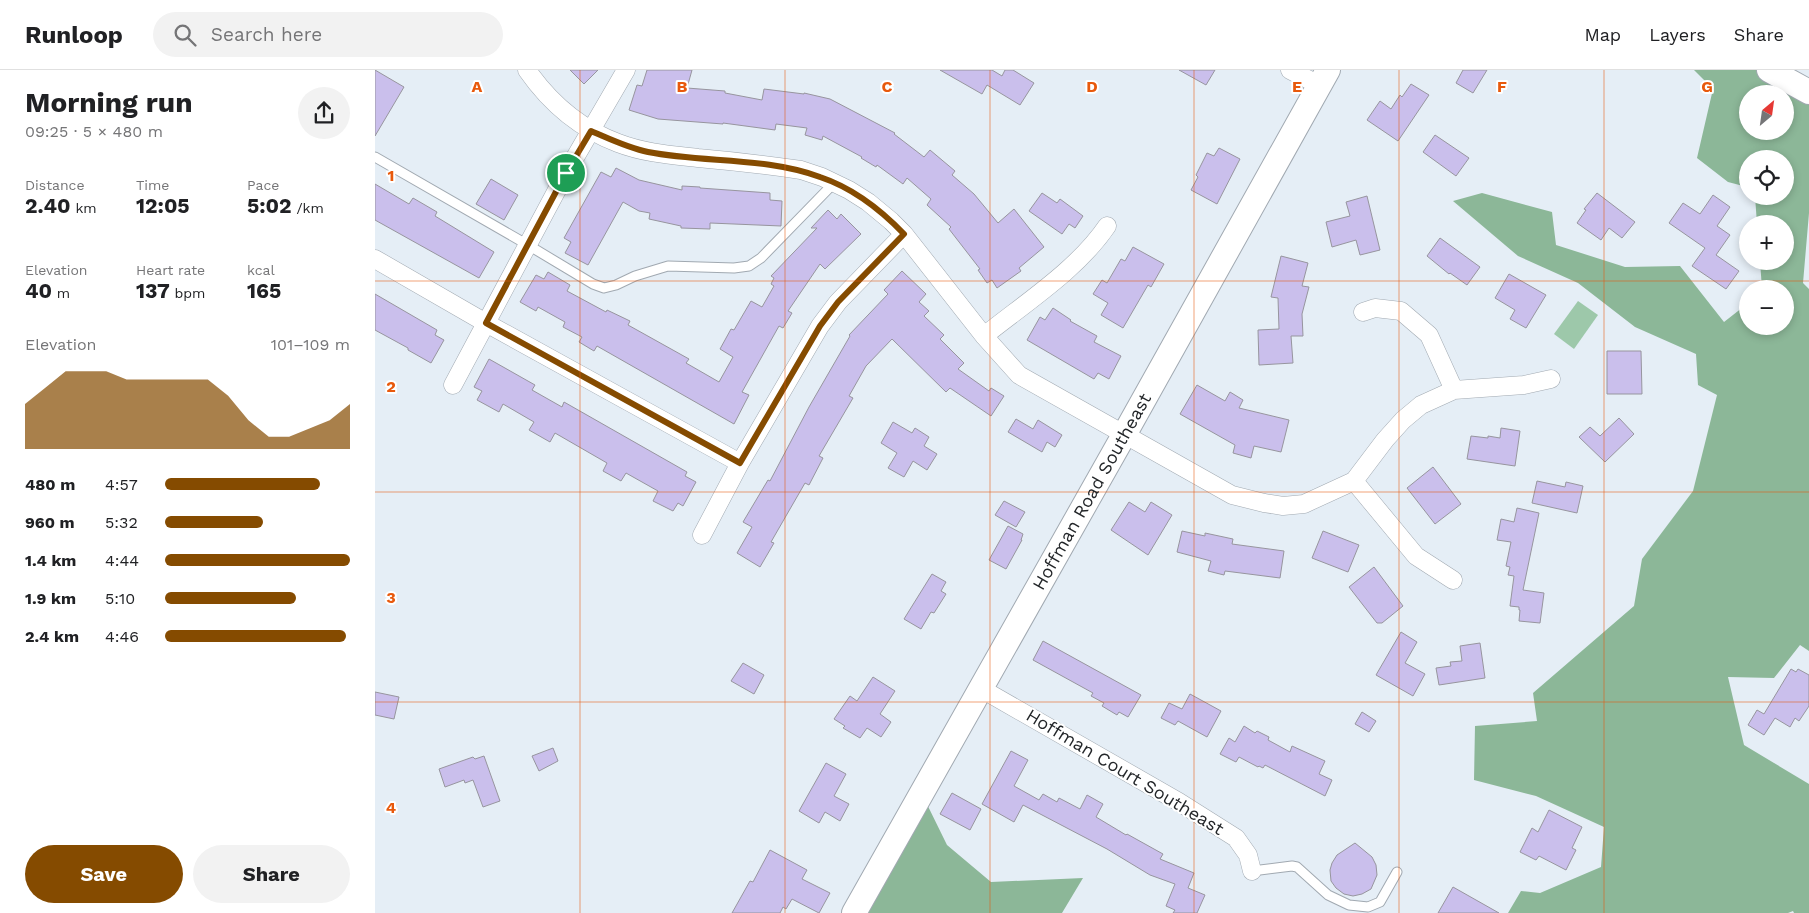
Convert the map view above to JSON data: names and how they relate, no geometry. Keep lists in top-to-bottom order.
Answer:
{
  "streets": {
    "street": ["Hoffman Road Southeast", "Hoffman Court Southeast"]
  },
  "crossings": [
    ["Hoffman Road Southeast", "Hoffman Court Southeast"]
  ],
  "north": "top right",
  "page": {
    "header": "Runloop",
    "search": "Search here",
    "nav": ["Map", "Layers", "Share"],
    "heading": ["Morning run", "09:25 · 5 × 480 m"],
    "map_buttons": ["+", "−"],
    "stats": [
      ["Distance", "2.40 km"],
      ["Time", "12:05"],
      ["Pace", "5:02 /km"],
      ["Elevation", "40 m"],
      ["Heart rate", "137 bpm"],
      ["kcal", "165"]
    ],
    "chart": ["Elevation", "101–109 m"],
    "list": [
      {
        "name": "480 m",
        "note": "4:57"
      },
      {
        "name": "960 m",
        "note": "5:32"
      },
      {
        "name": "1.4 km",
        "note": "4:44"
      },
      {
        "name": "1.9 km",
        "note": "5:10"
      },
      {
        "name": "2.4 km",
        "note": "4:46"
      }
    ],
    "buttons": ["Save", "Share"]
  },
  "grid": {
    "columns": [
      "A",
      "B",
      "C",
      "D",
      "E",
      "F",
      "G"
    ],
    "rows": [
      "1",
      "2",
      "3",
      "4"
    ]
  }
}
